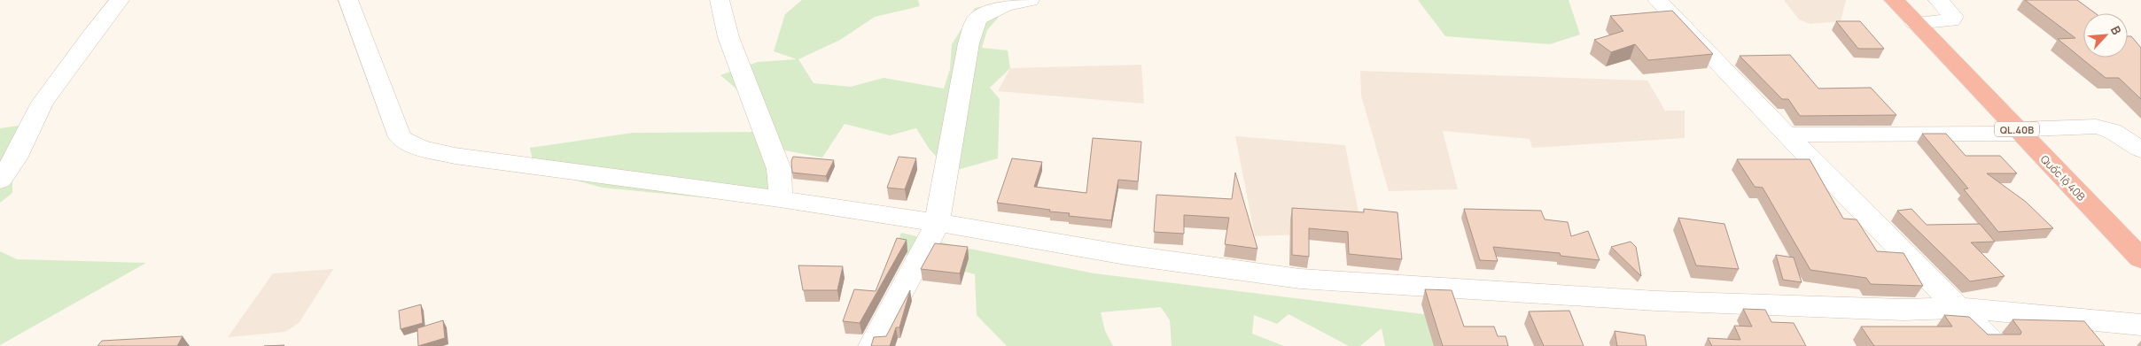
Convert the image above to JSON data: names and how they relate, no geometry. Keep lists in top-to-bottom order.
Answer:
{
  "streets": {
    "highway": ["QL.40B", "Quốc lộ 40B"]
  },
  "north": "top right"
}
